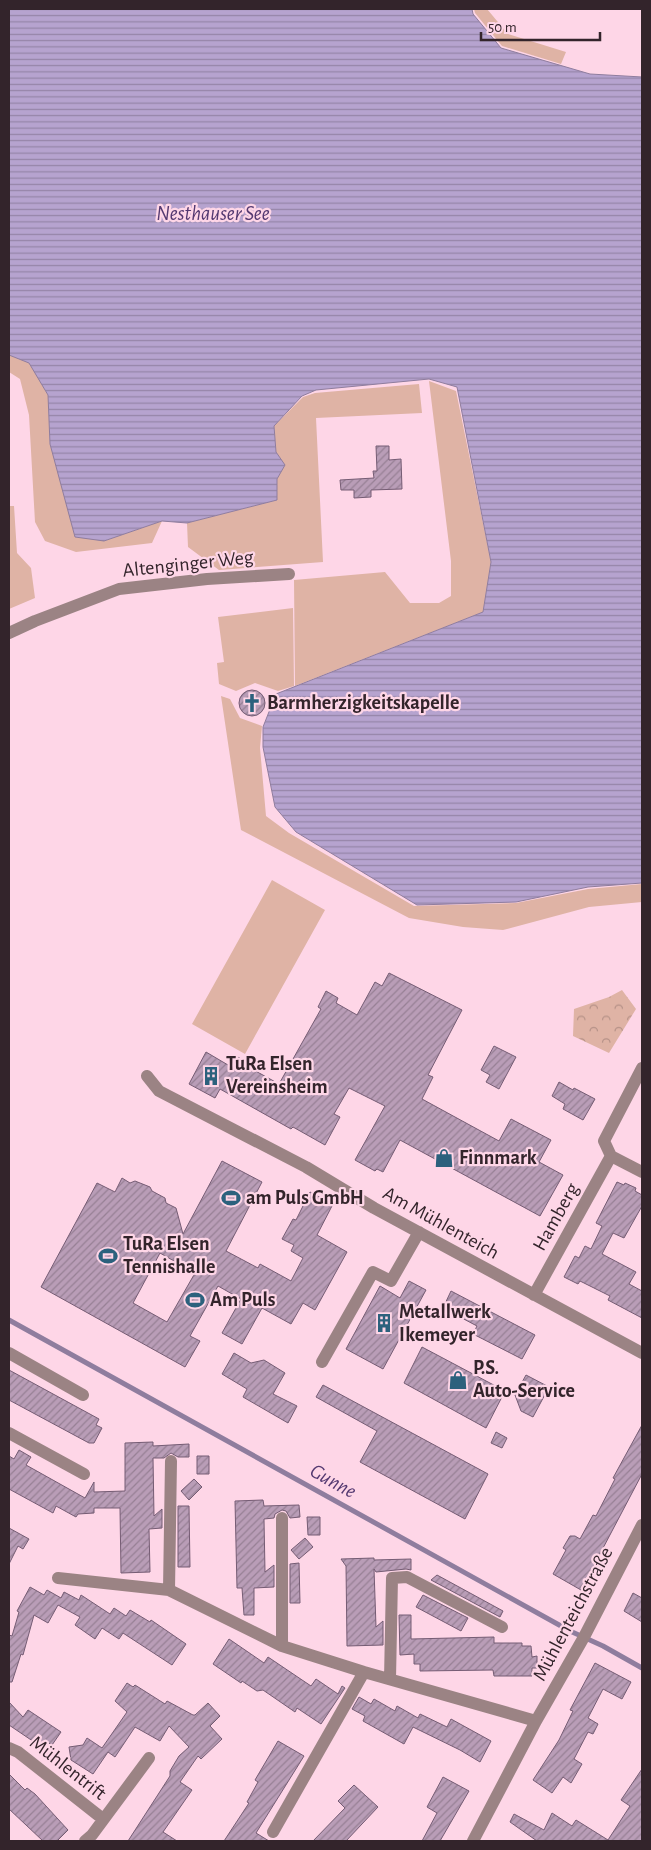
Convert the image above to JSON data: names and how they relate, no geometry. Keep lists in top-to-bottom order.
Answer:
{
  "streets": {
    "street": [
      "Altenginger Weg",
      "Hamberg",
      "Am Mühlenteich",
      "Mühlenteichstraße",
      "Mühlentrift"
    ]
  },
  "crossings": [
    ["Hamberg", "Am Mühlenteich"]
  ],
  "water": ["Nesthauser See", "Gunne"],
  "places": {
    "church": ["Barmherzigkeitskapelle"],
    "building": ["TuRa Elsen Vereinsheim", "Metallwerk Ikemeyer"],
    "shop": ["Finnmark", "P.S. Auto-Service"],
    "sports": ["am Puls GmbH", "TuRa Elsen Tennishalle", "Am Puls"]
  },
  "scale_bar": "50 m"
}
